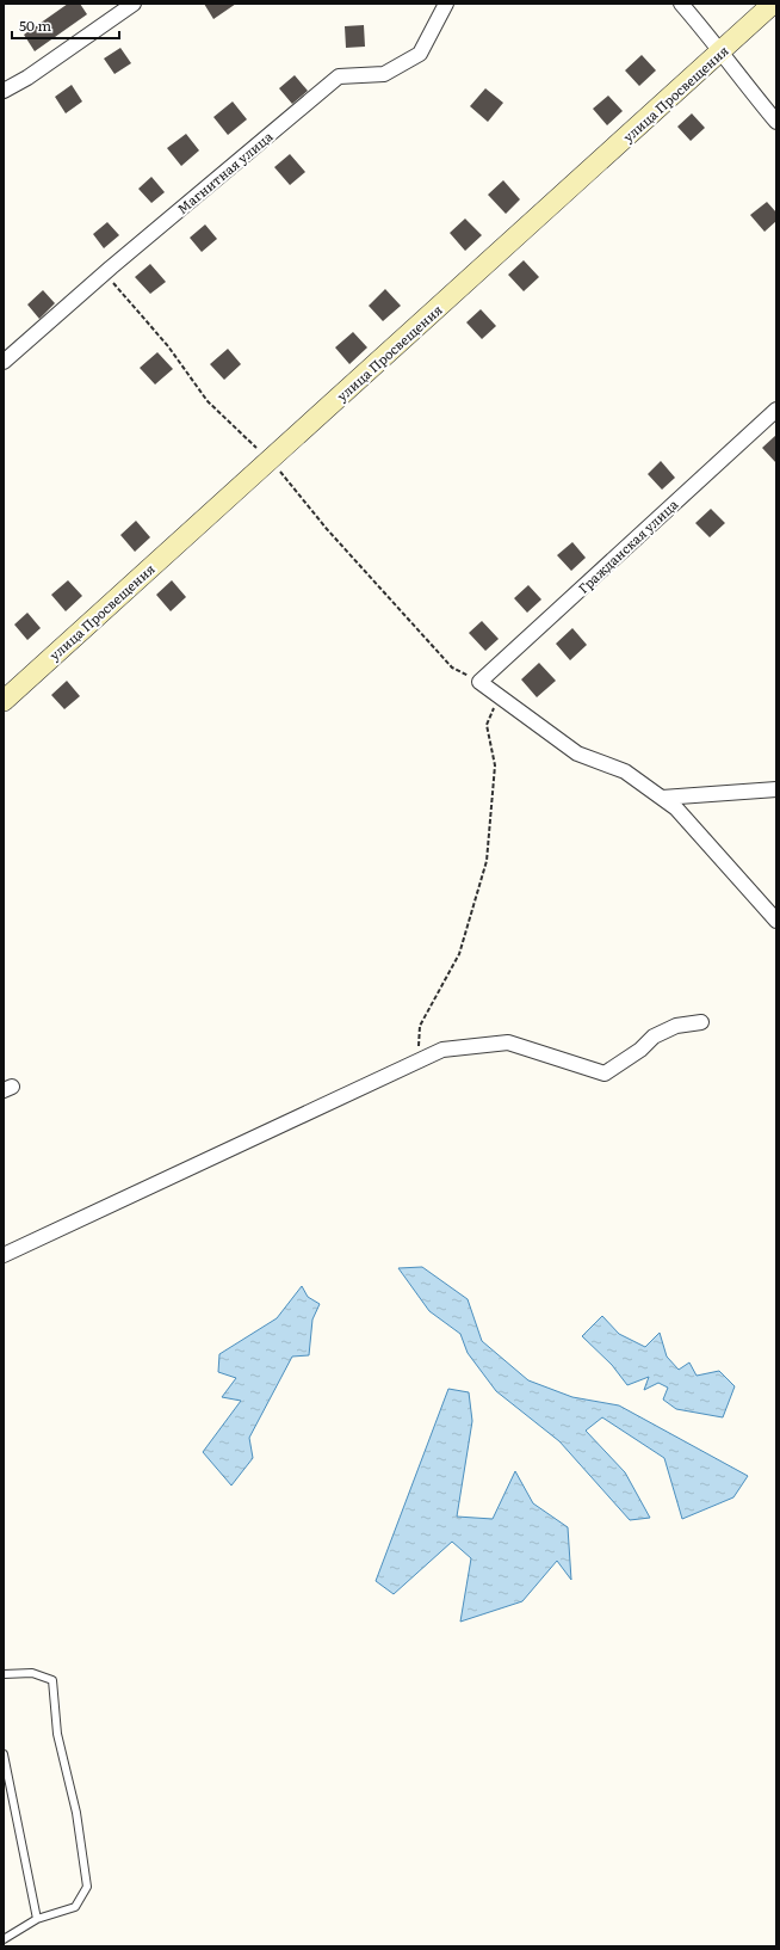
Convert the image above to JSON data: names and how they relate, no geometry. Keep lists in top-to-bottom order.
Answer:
{
  "streets": {
    "street": ["улица Просвещения", "Магнитная улица", "Гражданская улица"]
  },
  "scale_bar": "50 m"
}
